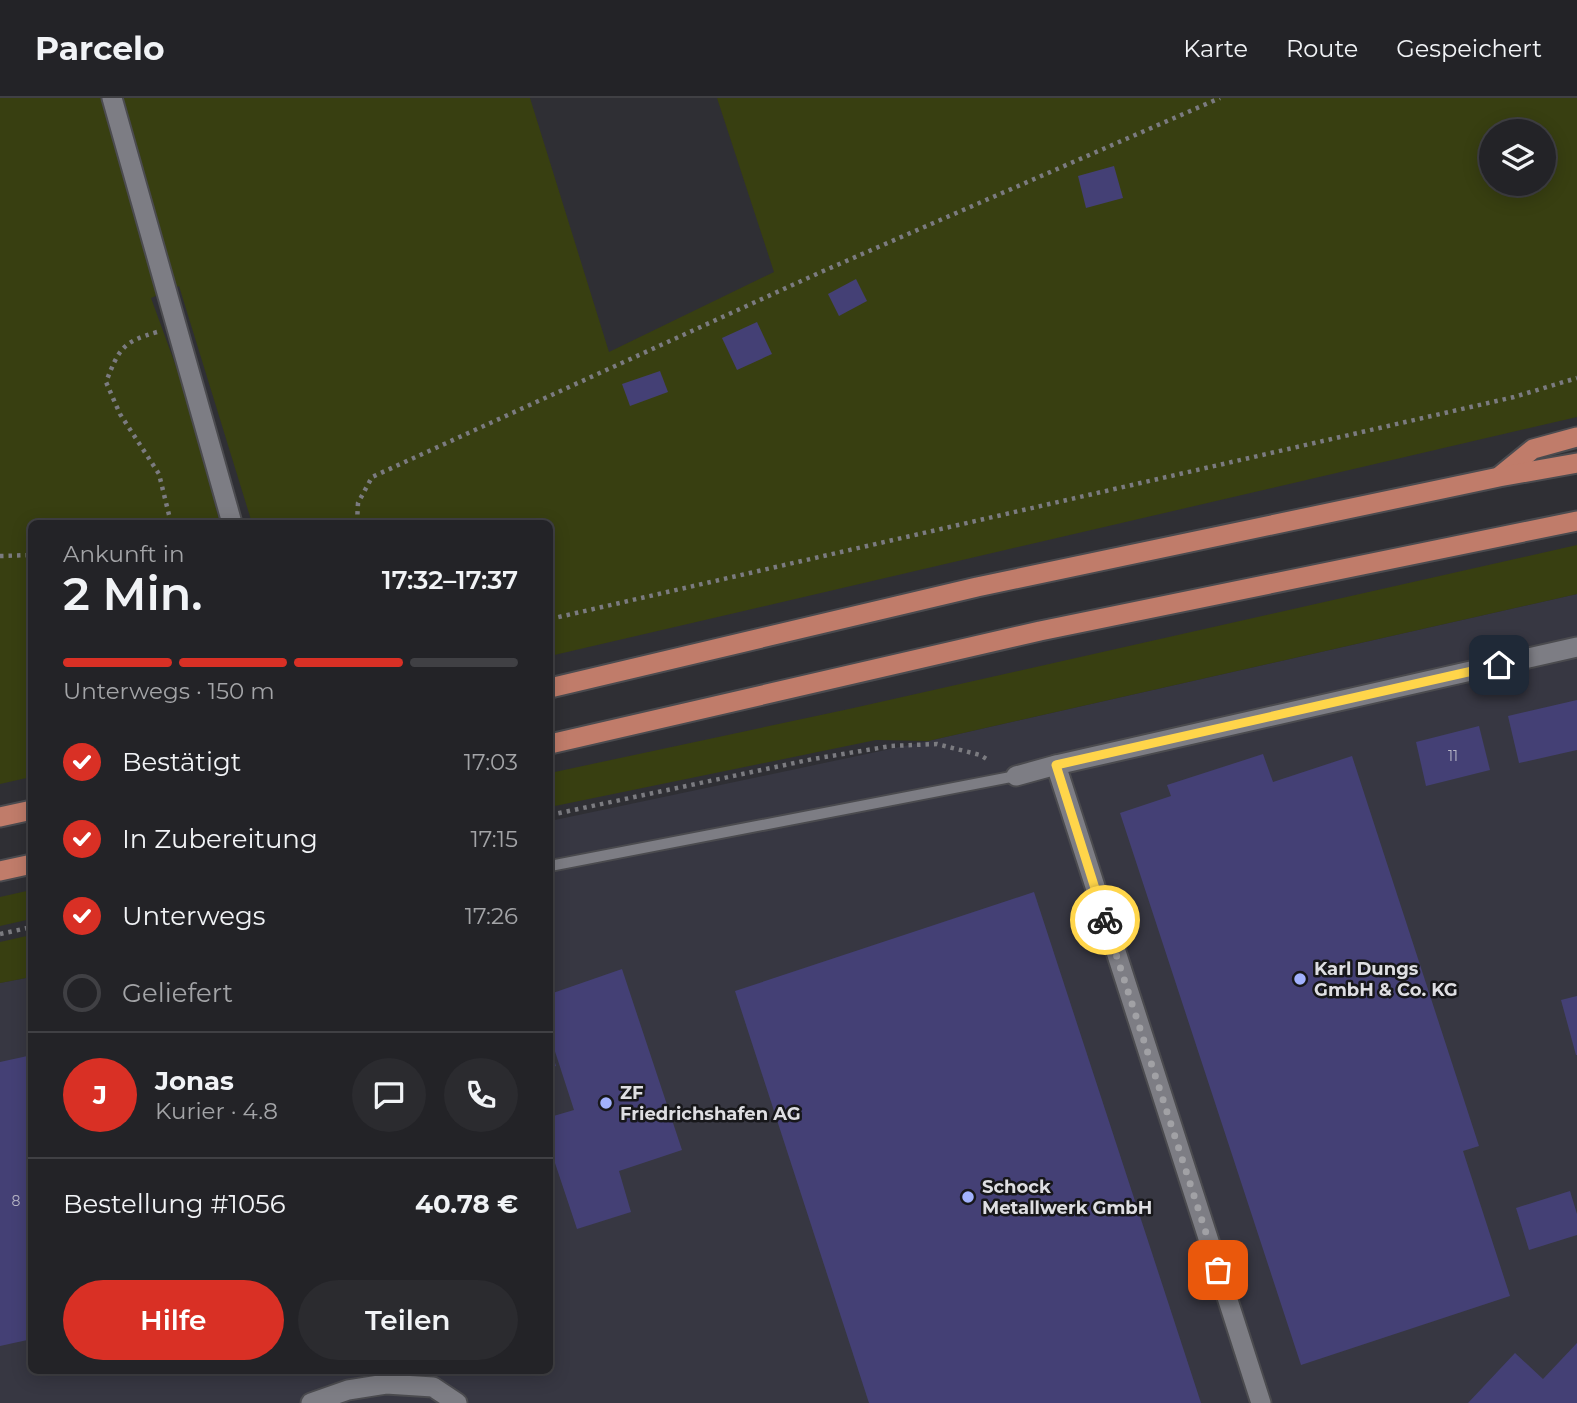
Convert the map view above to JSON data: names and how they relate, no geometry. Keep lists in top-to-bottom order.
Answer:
{
  "places": ["Karl Dungs GmbH & Co. KG", "ZF Friedrichshafen AG", "Schock Metallwerk GmbH"],
  "house_numbers": ["11", "8"],
  "page": {
    "header": "Parcelo",
    "nav": ["Karte", "Route", "Gespeichert"],
    "heading": ["2 Min.", "Ankunft in", "17:32–17:37"],
    "panel": [
      "Jonas",
      "Kurier · 4.8",
      "Bestellung #1056",
      "40.78 €"
    ],
    "bar": "Unterwegs · 150 m",
    "list": [
      ["Bestätigt", "17:03"],
      ["In Zubereitung", "17:15"],
      ["Unterwegs", "17:26"],
      "Geliefert"
    ],
    "round": "J",
    "buttons": ["Hilfe", "Teilen"]
  }
}
